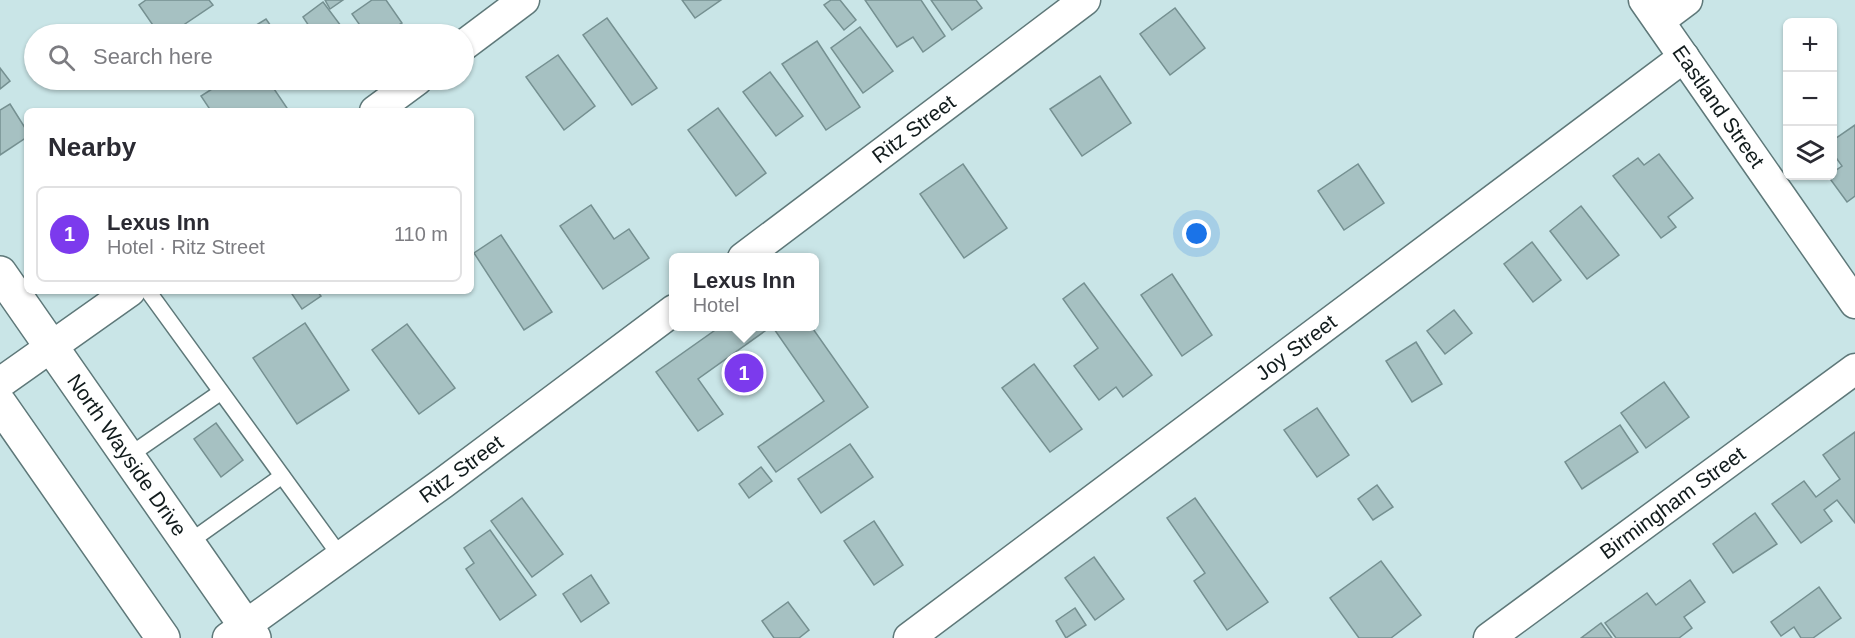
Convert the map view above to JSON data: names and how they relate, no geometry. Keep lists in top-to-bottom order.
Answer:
{
  "streets": {
    "main road": ["North Wayside Drive"],
    "street": [
      "Eastland Street",
      "Ritz Street",
      "Joy Street",
      "Birmingham Street"
    ]
  },
  "crossings": [
    ["Eastland Street", "Joy Street"],
    ["Ritz Street", "North Wayside Drive"]
  ],
  "page": {
    "map_buttons": ["+", "−"],
    "search": "Search here",
    "heading": "Nearby",
    "list": [
      {
        "mark": "1",
        "name": "Lexus Inn",
        "note": "Hotel · Ritz Street",
        "value": "110 m"
      }
    ],
    "popup": ["Lexus Inn", "Hotel"],
    "pins": "1"
  }
}
